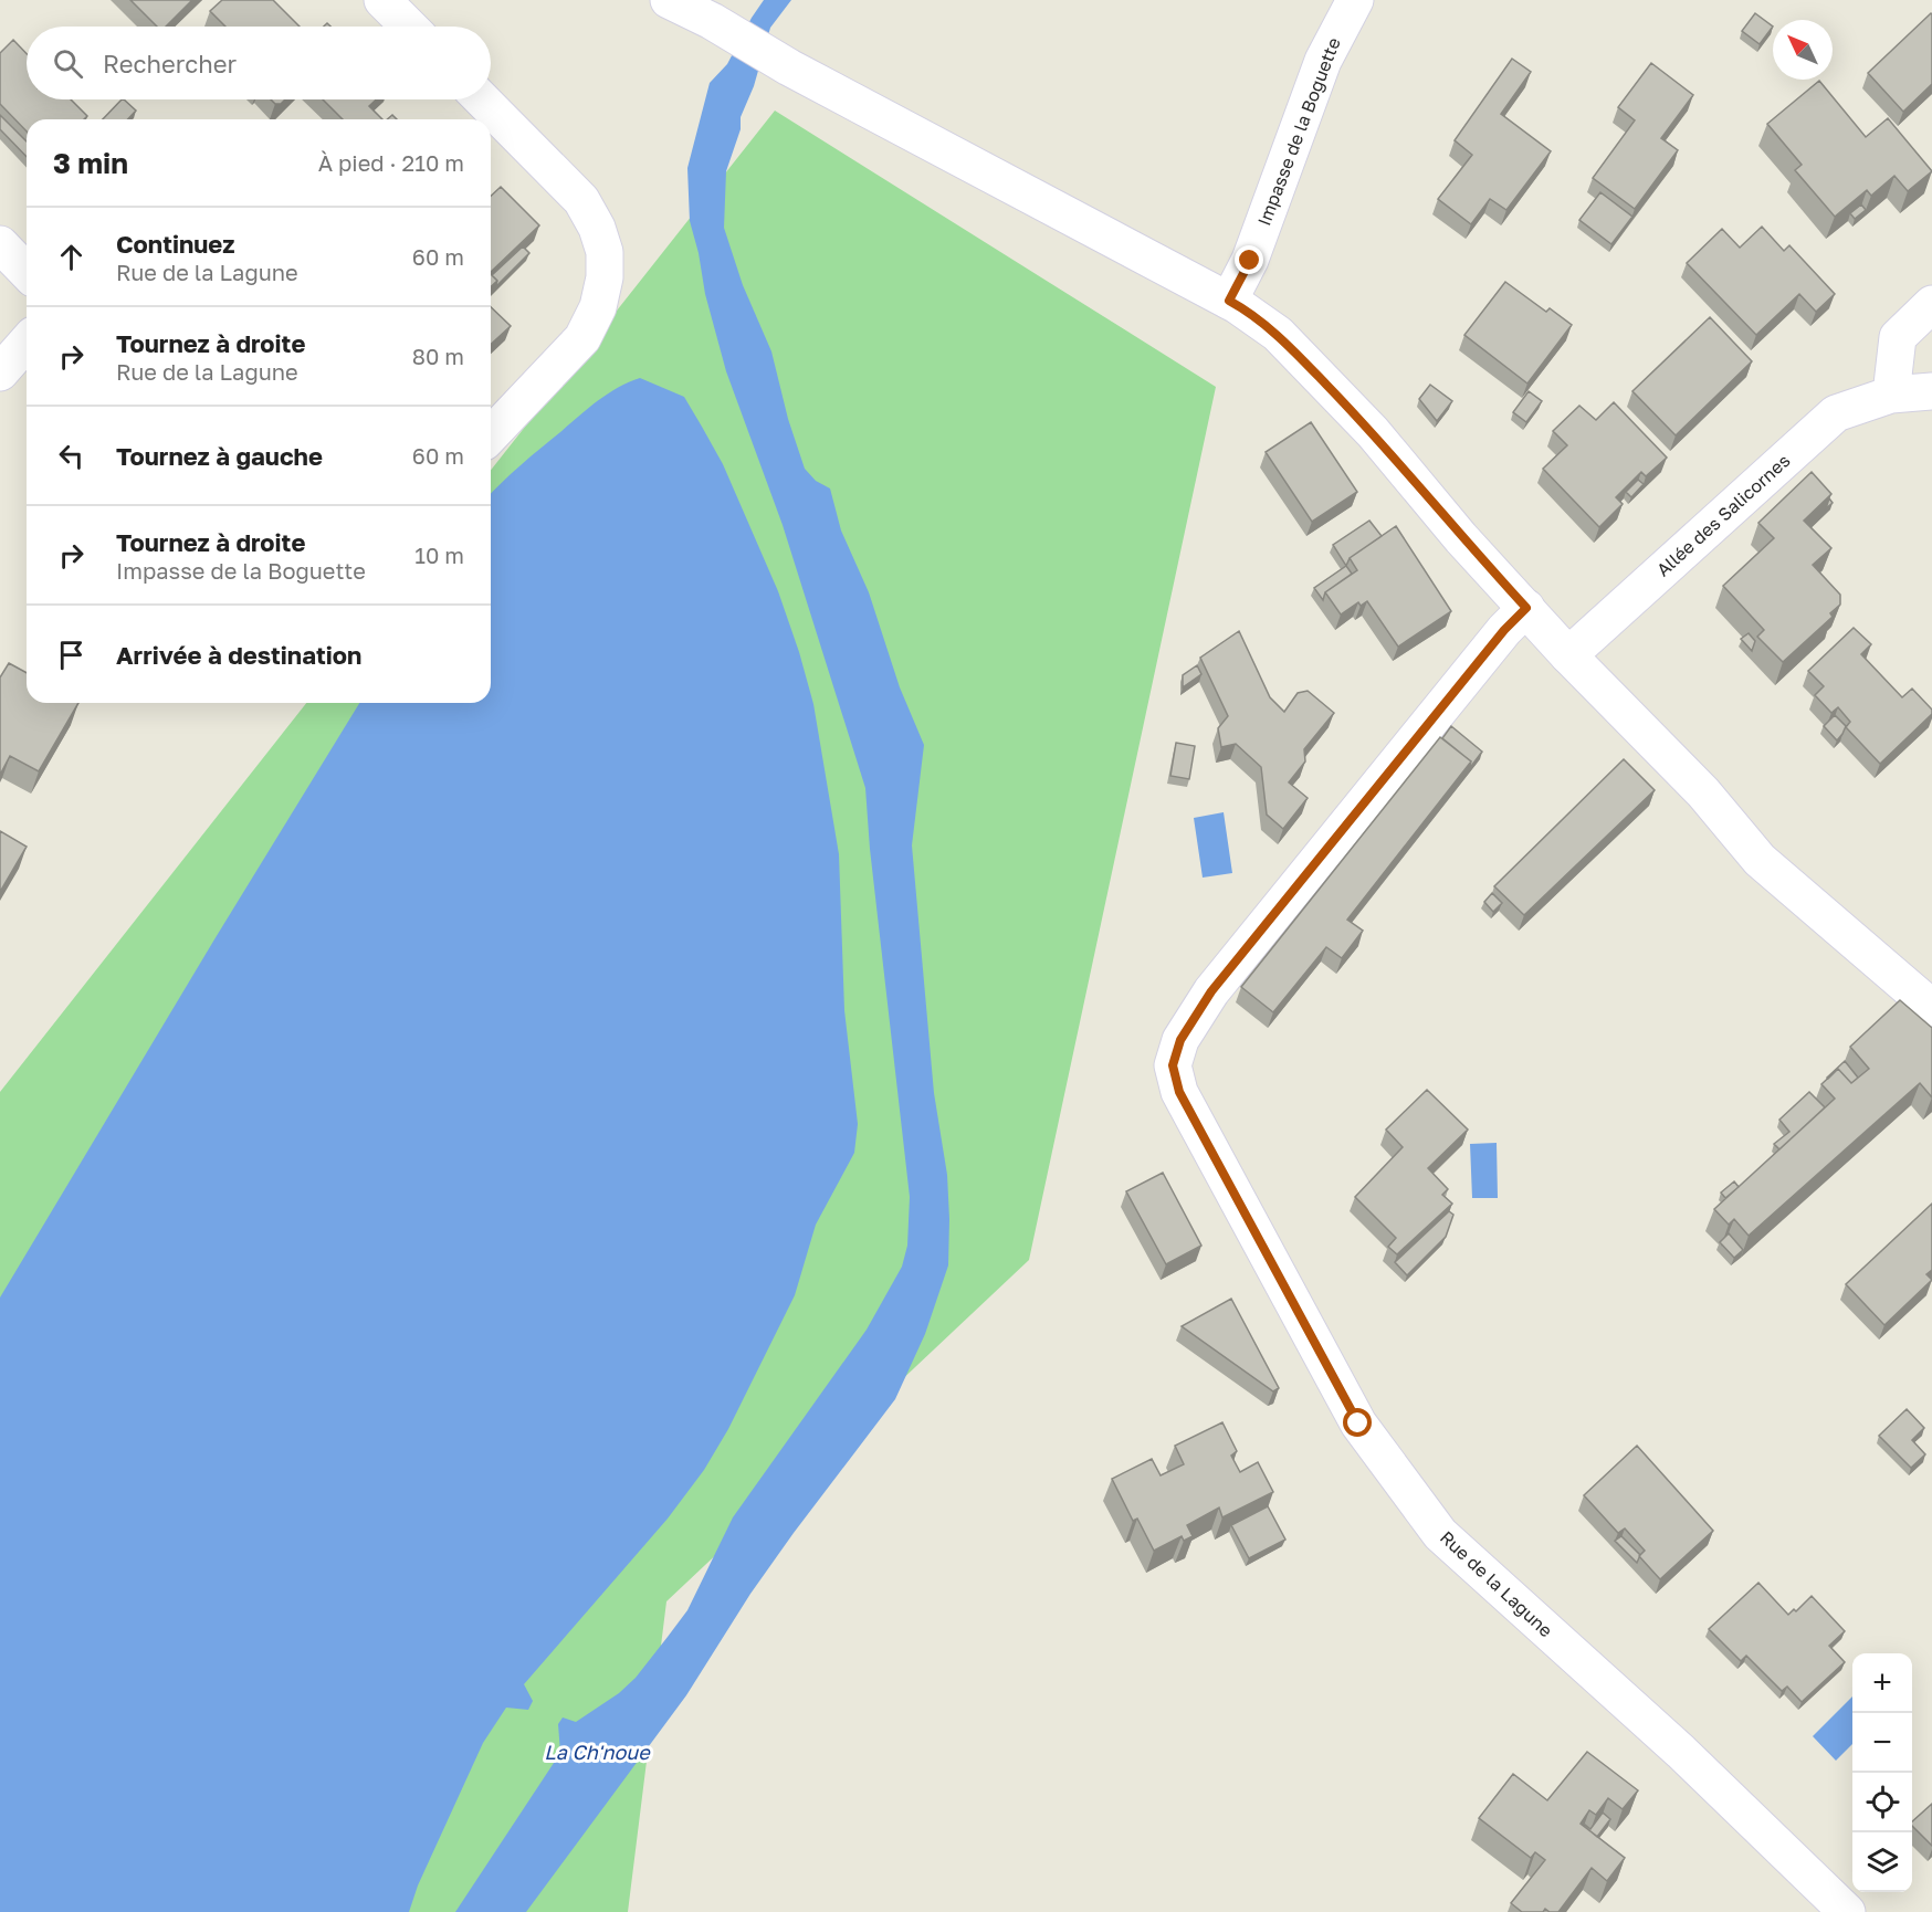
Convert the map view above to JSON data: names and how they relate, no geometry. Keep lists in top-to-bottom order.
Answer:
{
  "streets": {
    "street": ["Impasse de la Boguette", "Allée des Salicornes", "Rue de la Lagune"]
  },
  "water": ["La Ch'noue"],
  "north": "top left",
  "page": {
    "search": "Rechercher",
    "heading": ["3 min", "À pied · 210 m"],
    "list": [
      ["Continuez", "Rue de la Lagune", "60 m"],
      ["Tournez à droite", "Rue de la Lagune", "80 m"],
      ["Tournez à gauche", "60 m"],
      ["Tournez à droite", "Impasse de la Boguette", "10 m"],
      "Arrivée à destination"
    ],
    "map_buttons": ["+", "−"]
  }
}
